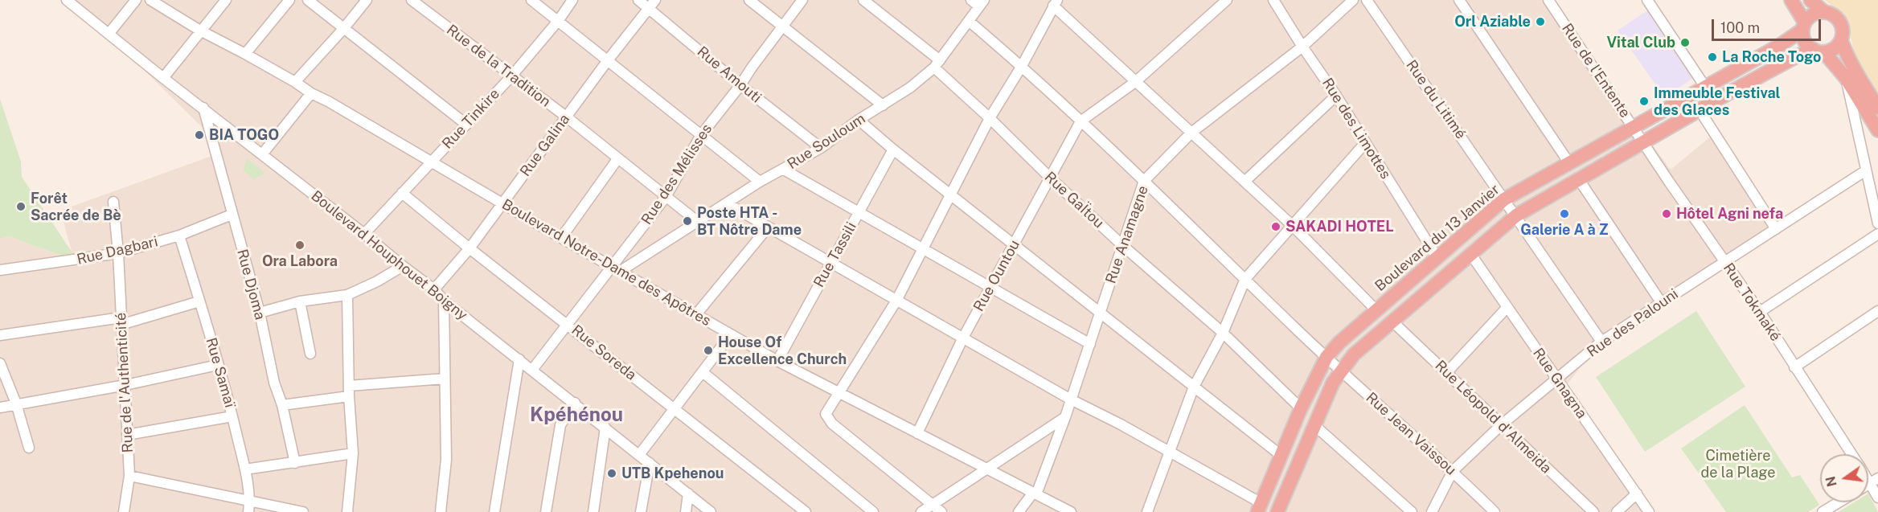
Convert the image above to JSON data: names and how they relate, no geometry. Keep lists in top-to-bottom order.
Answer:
{
  "streets": {
    "highway": ["Boulevard du 13 Janvier"],
    "street": [
      "Rue de la Tradition",
      "Rue de l'Entente",
      "Rue Amouti",
      "Rue du Litimé",
      "Rue Tinkire",
      "Rue des Limottes",
      "Rue Souloum",
      "Rue Galina",
      "Rue des Mélisses",
      "Rue GaÏtou",
      "Rue Anamagne",
      "Rue Dagbari",
      "Rue Tassili",
      "Boulevard Houphouet Boigny",
      "Boulevard Notre-Dame des Apôtres",
      "Rue Ountou",
      "Rue Djoma",
      "Rue Tokmaké",
      "Rue des Palouni",
      "Rue Soreda",
      "Rue Samaï",
      "Rue de l'Authenticité",
      "Rue Gnagna",
      "Rue Léopold d'Almeida",
      "Rue Jean Vaissou"
    ]
  },
  "crossings": [
    ["Rue de la Tradition", "Rue Tinkire"],
    ["Rue de la Tradition", "Rue Souloum"],
    ["Rue de la Tradition", "Rue Galina"],
    ["Rue de la Tradition", "Rue des Mélisses"],
    ["Rue de l'Entente", "Boulevard du 13 Janvier"],
    ["Rue de l'Entente", "Rue Tokmaké"],
    ["Rue Amouti", "Rue Souloum"],
    ["Rue Amouti", "Rue Galina"],
    ["Rue Amouti", "Rue des Mélisses"],
    ["Rue du Litimé", "Boulevard du 13 Janvier"],
    ["Rue du Litimé", "Rue des Palouni"],
    ["Rue Tinkire", "Boulevard Houphouet Boigny"],
    ["Rue Tinkire", "Boulevard Notre-Dame des Apôtres"],
    ["Rue Tinkire", "Rue Soreda"],
    ["Rue des Limottes", "Rue Anamagne"],
    ["Rue des Limottes", "Boulevard du 13 Janvier"],
    ["Rue Souloum", "Rue des Mélisses"],
    ["Rue Souloum", "Rue GaÏtou"],
    ["Rue Souloum", "Boulevard Notre-Dame des Apôtres"],
    ["Rue Souloum", "Rue Jean Vaissou"],
    ["Rue Galina", "Boulevard Houphouet Boigny"],
    ["Rue Galina", "Boulevard Notre-Dame des Apôtres"],
    ["Rue Galina", "Rue Soreda"],
    ["Rue des Mélisses", "Boulevard Houphouet Boigny"],
    ["Rue des Mélisses", "Boulevard Notre-Dame des Apôtres"],
    ["Rue des Mélisses", "Rue Soreda"],
    ["Rue GaÏtou", "Rue Anamagne"],
    ["Rue GaÏtou", "Boulevard du 13 Janvier"],
    ["Rue GaÏtou", "Rue Ountou"],
    ["Rue Anamagne", "Boulevard Notre-Dame des Apôtres"],
    ["Rue Anamagne", "Rue Jean Vaissou"],
    ["Boulevard du 13 Janvier", "Rue Jean Vaissou"],
    ["Rue Dagbari", "Rue Djoma"],
    ["Rue Dagbari", "Rue Samaï"],
    ["Rue Dagbari", "Rue de l'Authenticité"],
    ["Rue Tassili", "Boulevard Notre-Dame des Apôtres"],
    ["Boulevard Houphouet Boigny", "Rue Djoma"],
    ["Boulevard Notre-Dame des Apôtres", "Rue Ountou"],
    ["Rue Ountou", "Rue Jean Vaissou"],
    ["Rue Tokmaké", "Rue des Palouni"],
    ["Rue des Palouni", "Rue Gnagna"],
    ["Rue des Palouni", "Rue Léopold d'Almeida"],
    ["Rue des Palouni", "Rue Jean Vaissou"]
  ],
  "districts": ["Kpéhénou"],
  "parks": ["Cimetière de la Plage"],
  "places": [
    "Orl Aziable",
    "Vital Club",
    "La Roche Togo",
    "Immeuble Festival des Glaces",
    "BIA TOGO",
    "Forêt Sacrée de Bè",
    "Galerie A à Z",
    "Hôtel Agni nefa",
    "Poste HTA - BT Nôtre Dame",
    "SAKADI HOTEL",
    "Ora Labora",
    "House Of Excellence Church",
    "UTB Kpehenou"
  ],
  "scale_bar": "100 m",
  "north": "left"
}
